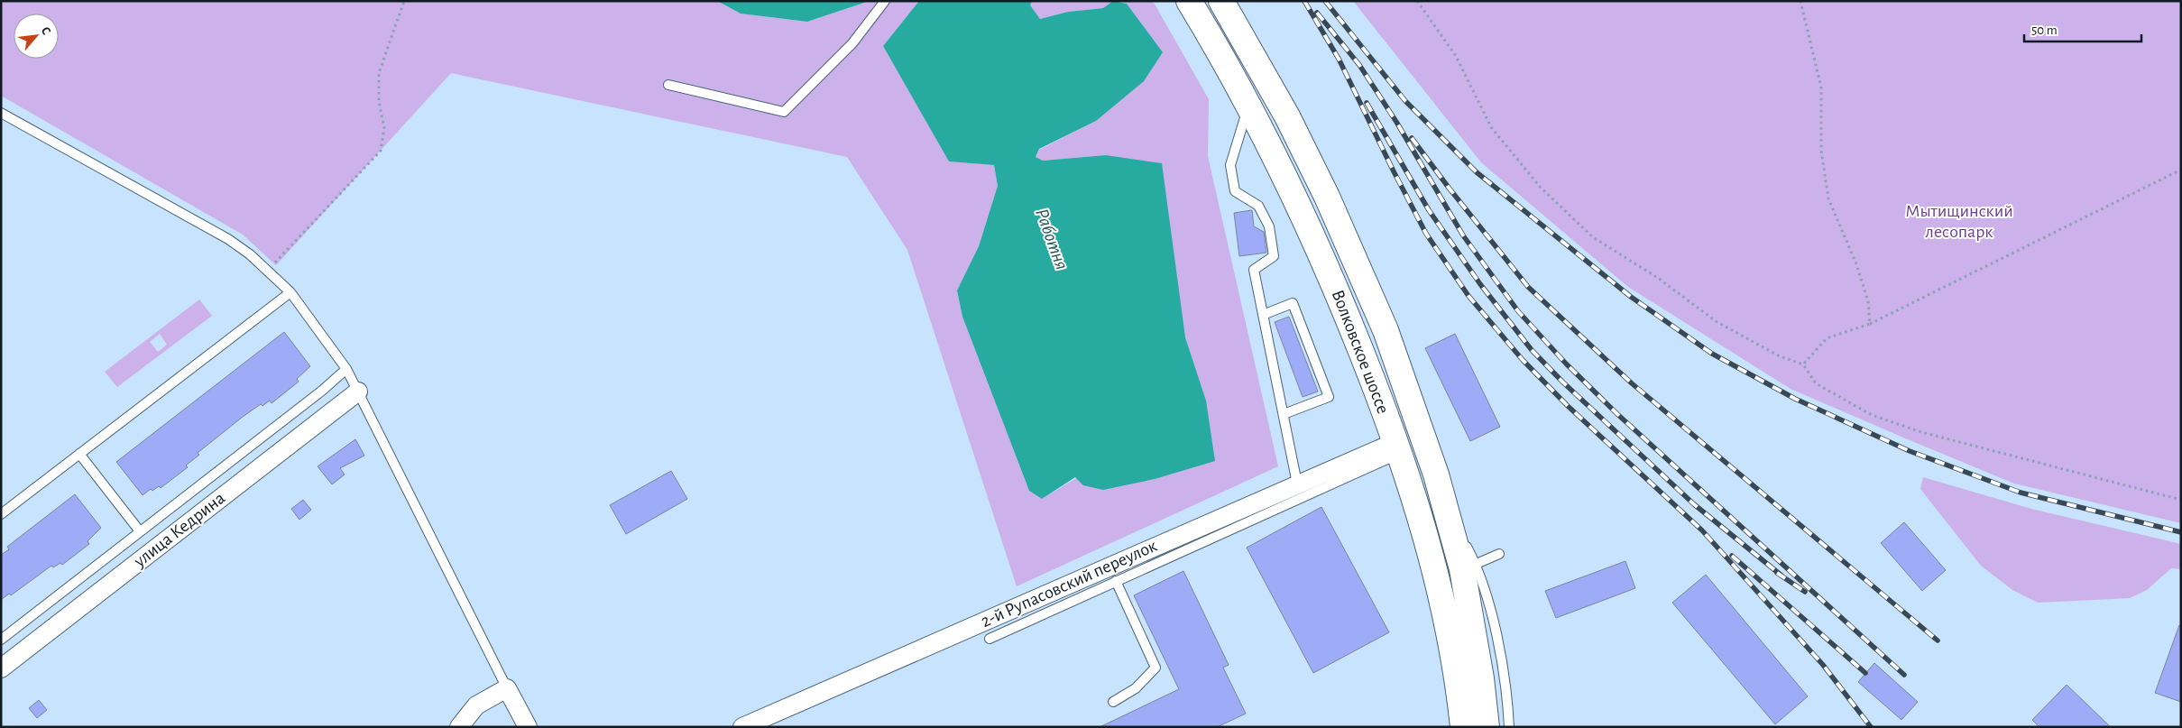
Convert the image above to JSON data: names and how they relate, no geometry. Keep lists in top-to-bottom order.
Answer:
{
  "streets": {
    "main road": ["Волковское шоссе"],
    "street": ["улица Кедрина", "2-й Рупасовский переулок"]
  },
  "crossings": [
    ["Волковское шоссе", "2-й Рупасовский переулок"]
  ],
  "water": ["Работня"],
  "parks": ["Мытищинский лесопарк"],
  "scale_bar": "50 m",
  "north": "top right"
}
